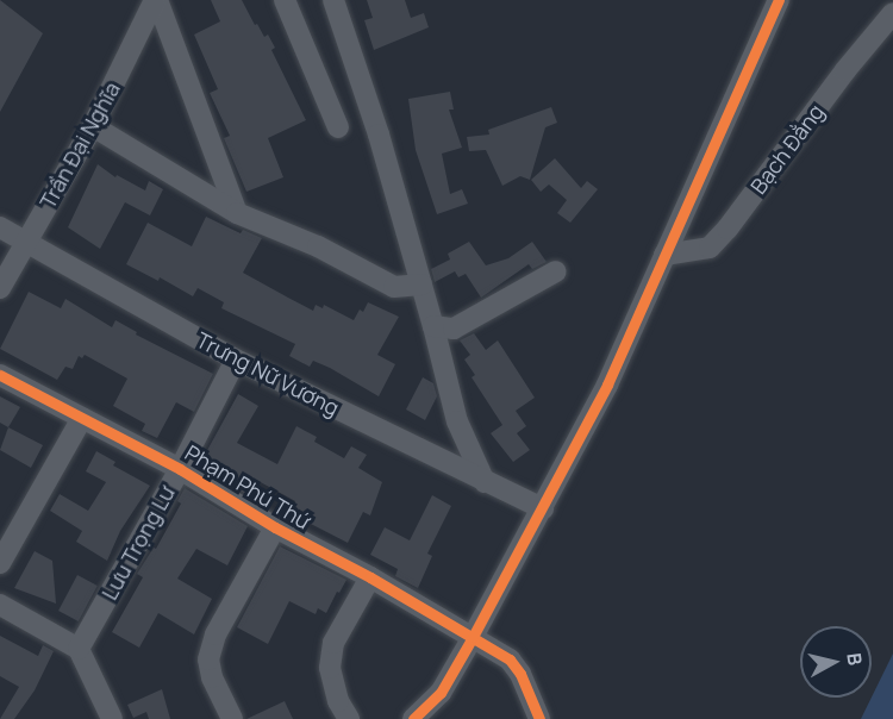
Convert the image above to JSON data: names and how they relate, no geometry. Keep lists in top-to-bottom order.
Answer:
{
  "streets": {
    "street": [
      "Trần Đại Nghĩa",
      "Bạch Đằng",
      "Trưng Nữ Vương",
      "Phạm Phú Thứ",
      "Lưu Trọng Lư"
    ]
  },
  "crossings": [
    ["Trần Đại Nghĩa", "Trưng Nữ Vương"],
    ["Trưng Nữ Vương", "Lưu Trọng Lư"],
    ["Phạm Phú Thứ", "Lưu Trọng Lư"]
  ],
  "north": "right"
}
